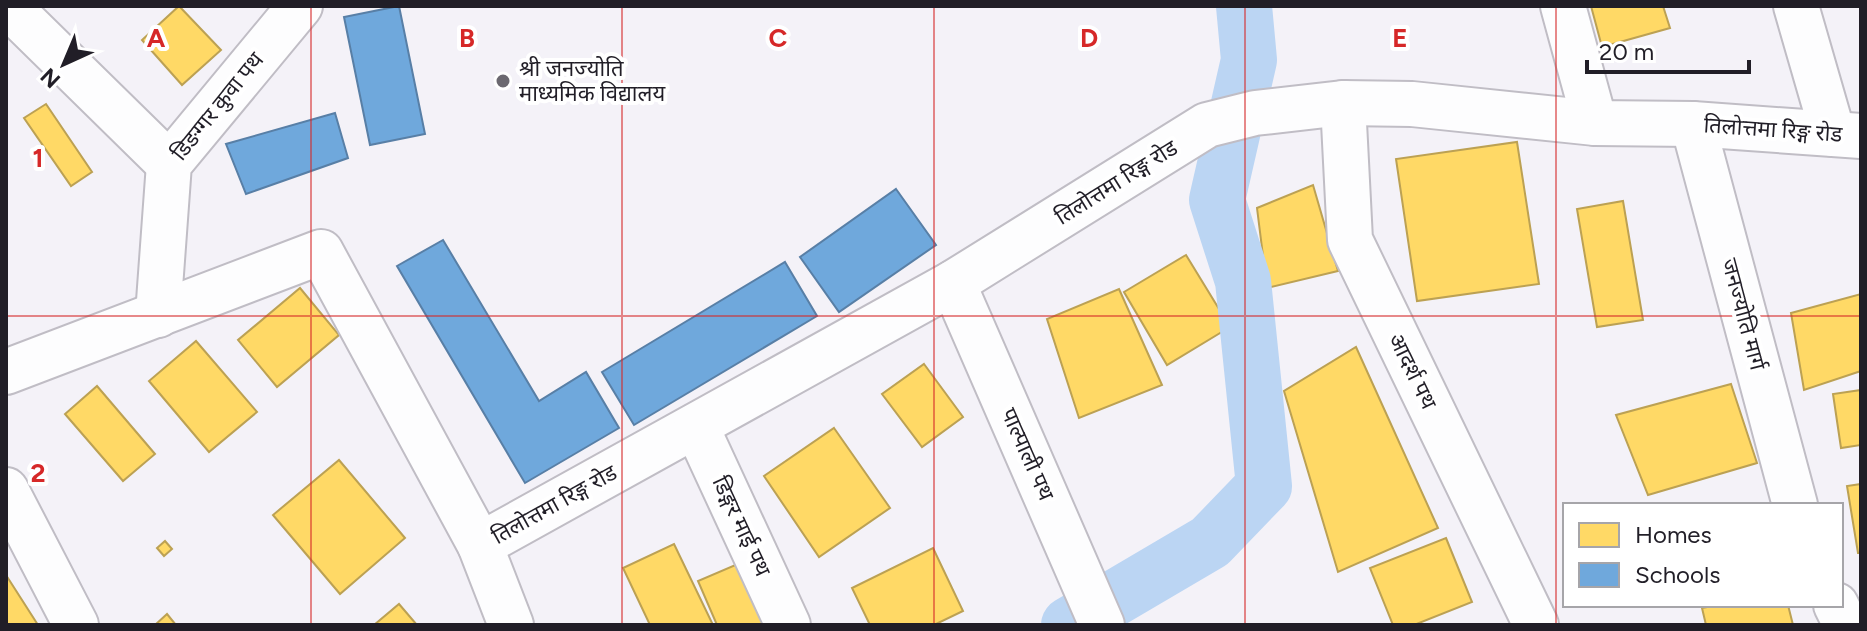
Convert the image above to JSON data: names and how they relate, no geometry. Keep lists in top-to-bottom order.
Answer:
{
  "streets": {
    "street": [
      "डिङग्गर कुवा पथ",
      "तिलोत्तमा रिङ्ग रोड",
      "जनज्योति मार्ग",
      "आदर्श पथ",
      "पाल्पाली पथ",
      "डिङ्गर माई पथ"
    ]
  },
  "crossings": [
    ["डिङग्गर कुवा पथ", "तिलोत्तमा रिङ्ग रोड"],
    ["तिलोत्तमा रिङ्ग रोड", "जनज्योति मार्ग"],
    ["तिलोत्तमा रिङ्ग रोड", "आदर्श पथ"],
    ["तिलोत्तमा रिङ्ग रोड", "पाल्पाली पथ"],
    ["तिलोत्तमा रिङ्ग रोड", "डिङ्गर माई पथ"]
  ],
  "places": ["श्री जनज्योति माध्यमिक विद्यालय"],
  "legend": ["Homes", "Schools"],
  "scale_bar": "20 m",
  "north": "bottom left",
  "grid": {
    "columns": [
      "A",
      "B",
      "C",
      "D",
      "E"
    ],
    "rows": ["1", "2"]
  }
}
